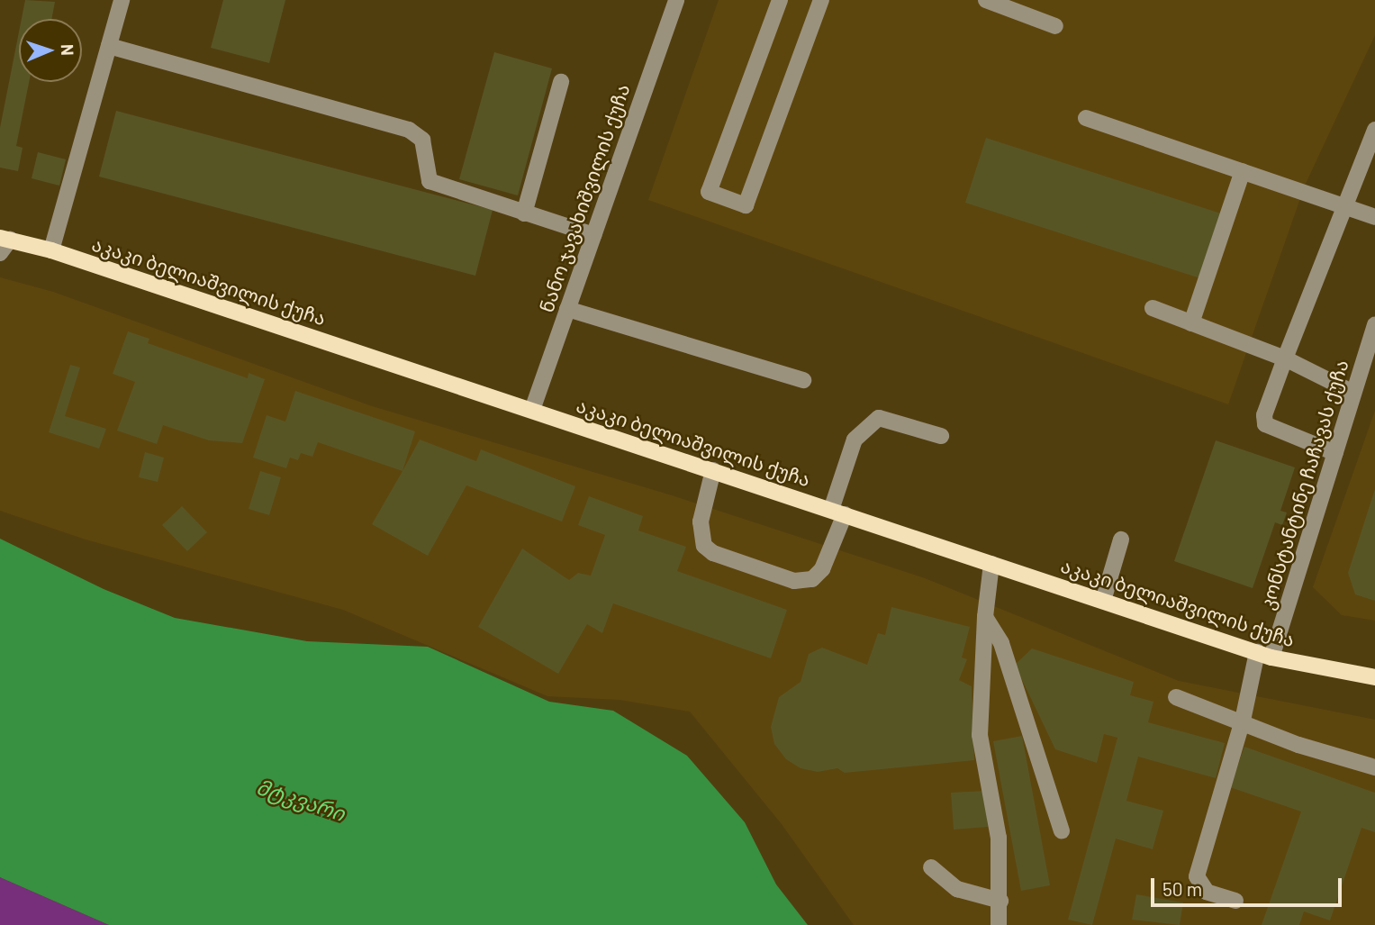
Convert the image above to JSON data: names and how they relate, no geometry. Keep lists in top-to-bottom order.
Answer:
{
  "streets": {
    "main road": ["აკაკი ბელიაშვილის ქუჩა"],
    "street": ["ნანო ჯავახიშვილის ქუჩა", "კონსტანტინე ჩაჩავას ქუჩა"]
  },
  "crossings": [
    ["ნანო ჯავახიშვილის ქუჩა", "აკაკი ბელიაშვილის ქუჩა"],
    ["აკაკი ბელიაშვილის ქუჩა", "კონსტანტინე ჩაჩავას ქუჩა"]
  ],
  "water": ["მტკვარი"],
  "scale_bar": "50 m",
  "north": "right"
}
